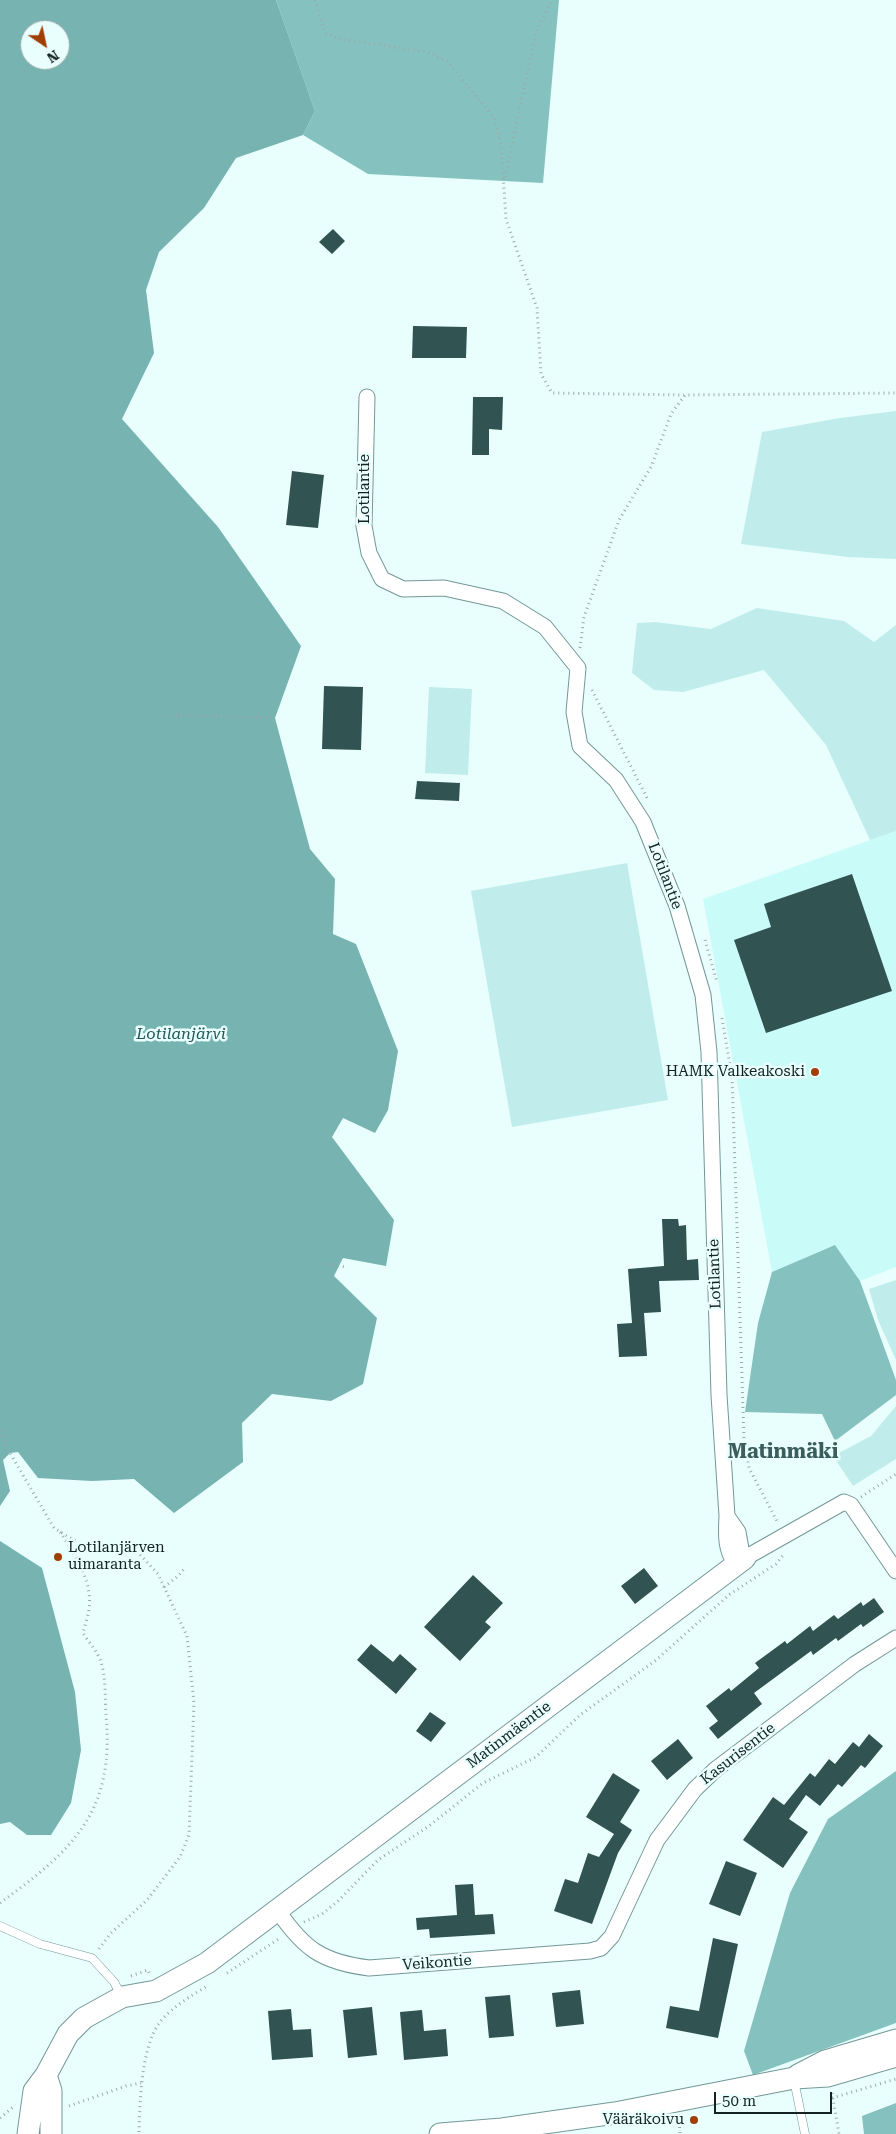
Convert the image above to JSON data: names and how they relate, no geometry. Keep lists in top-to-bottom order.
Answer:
{
  "streets": {
    "street": [
      "Lotilantie",
      "Matinmäentie",
      "Kasurisentie",
      "Veikontie"
    ]
  },
  "crossings": [
    ["Lotilantie", "Matinmäentie"],
    ["Matinmäentie", "Veikontie"],
    ["Kasurisentie", "Veikontie"]
  ],
  "districts": ["Matinmäki"],
  "water": ["Lotilanjärvi"],
  "places": ["HAMK Valkeakoski", "Lotilanjärven uimaranta", "Vääräkoivu"],
  "scale_bar": "50 m",
  "north": "bottom right"
}
